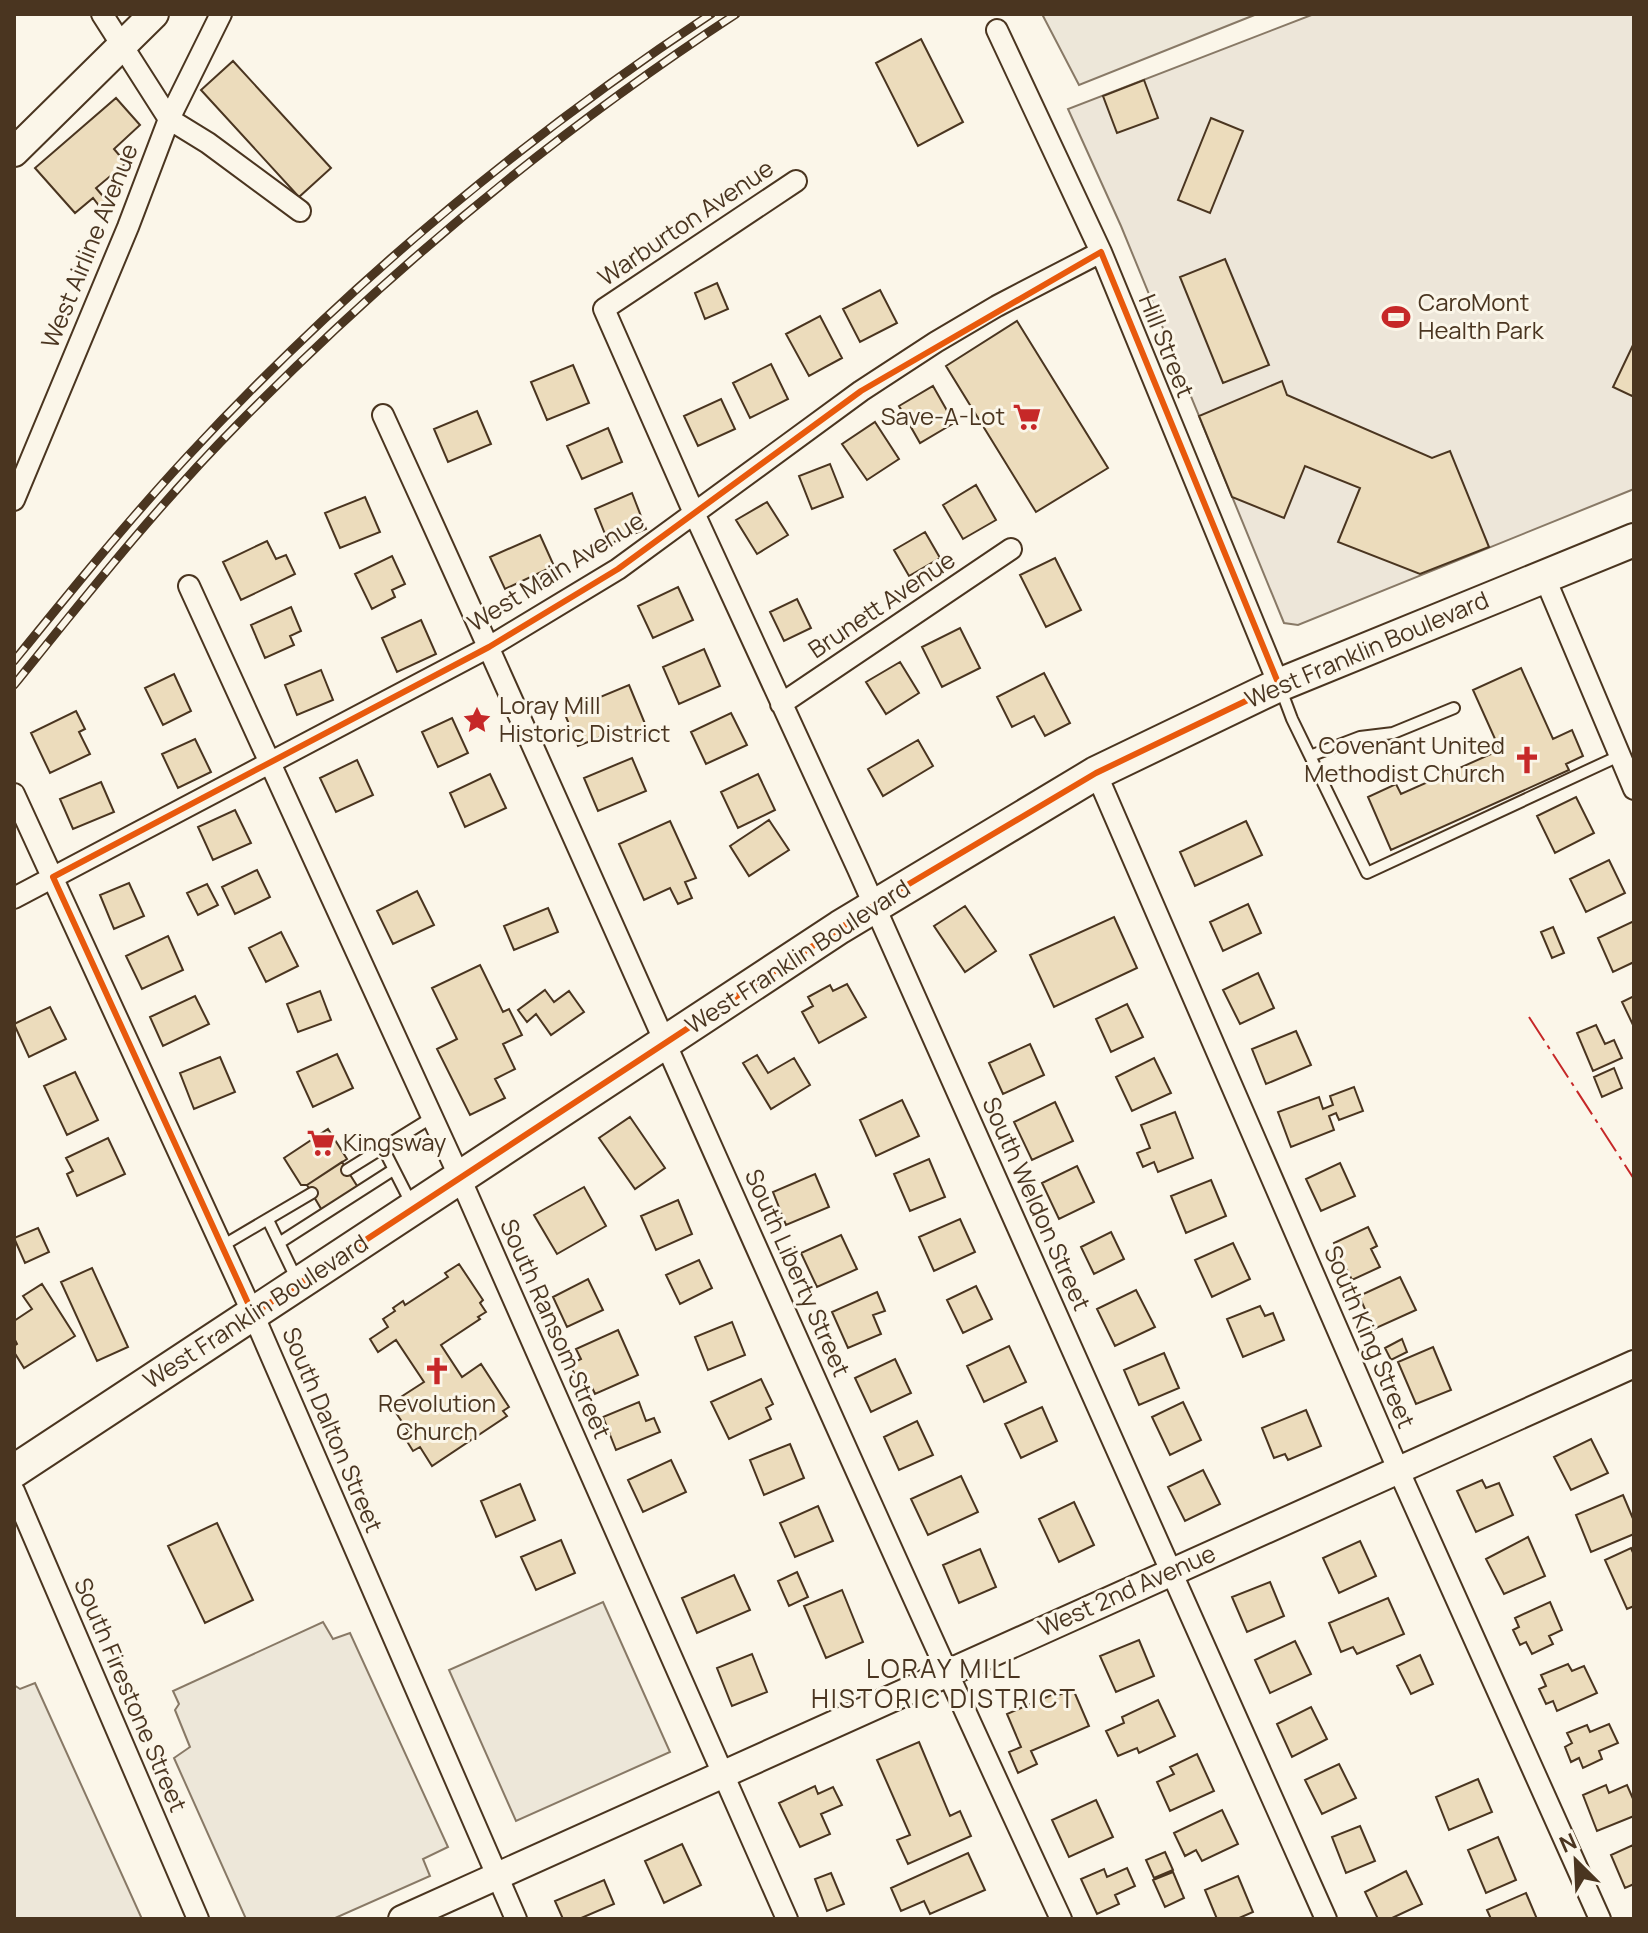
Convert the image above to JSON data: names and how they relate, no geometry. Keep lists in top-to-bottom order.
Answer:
{
  "streets": {
    "main road": ["West Franklin Boulevard"],
    "street": [
      "Warburton Avenue",
      "West Airline Avenue",
      "Hill Street",
      "West Main Avenue",
      "Brunett Avenue",
      "South Weldon Street",
      "South Liberty Street",
      "South Ransom Street",
      "South King Street",
      "South Dalton Street",
      "West 2nd Avenue",
      "South Firestone Street"
    ]
  },
  "crossings": [
    ["Warburton Avenue", "South Weldon Street"],
    ["Hill Street", "West Main Avenue"],
    ["Hill Street", "West Franklin Boulevard"],
    ["West Main Avenue", "South Weldon Street"],
    ["West Main Avenue", "South Liberty Street"],
    ["West Main Avenue", "South Ransom Street"],
    ["West Main Avenue", "South Dalton Street"],
    ["Brunett Avenue", "South Weldon Street"],
    ["West Franklin Boulevard", "South Weldon Street"],
    ["West Franklin Boulevard", "South Liberty Street"],
    ["West Franklin Boulevard", "South Ransom Street"],
    ["West Franklin Boulevard", "South King Street"],
    ["West Franklin Boulevard", "South Dalton Street"],
    ["South Weldon Street", "West 2nd Avenue"],
    ["South Liberty Street", "West 2nd Avenue"],
    ["South Ransom Street", "West 2nd Avenue"],
    ["South King Street", "West 2nd Avenue"],
    ["South Dalton Street", "West 2nd Avenue"]
  ],
  "districts": ["LORAY MILL HISTORIC DISTRICT"],
  "places": {
    "sports": ["CaroMont Health Park"],
    "supermarket": ["Save-A-Lot", "Kingsway"],
    "place": ["Loray Mill Historic District"],
    "church": ["Covenant United Methodist Church", "Revolution Church"]
  },
  "north": "top left"
}
